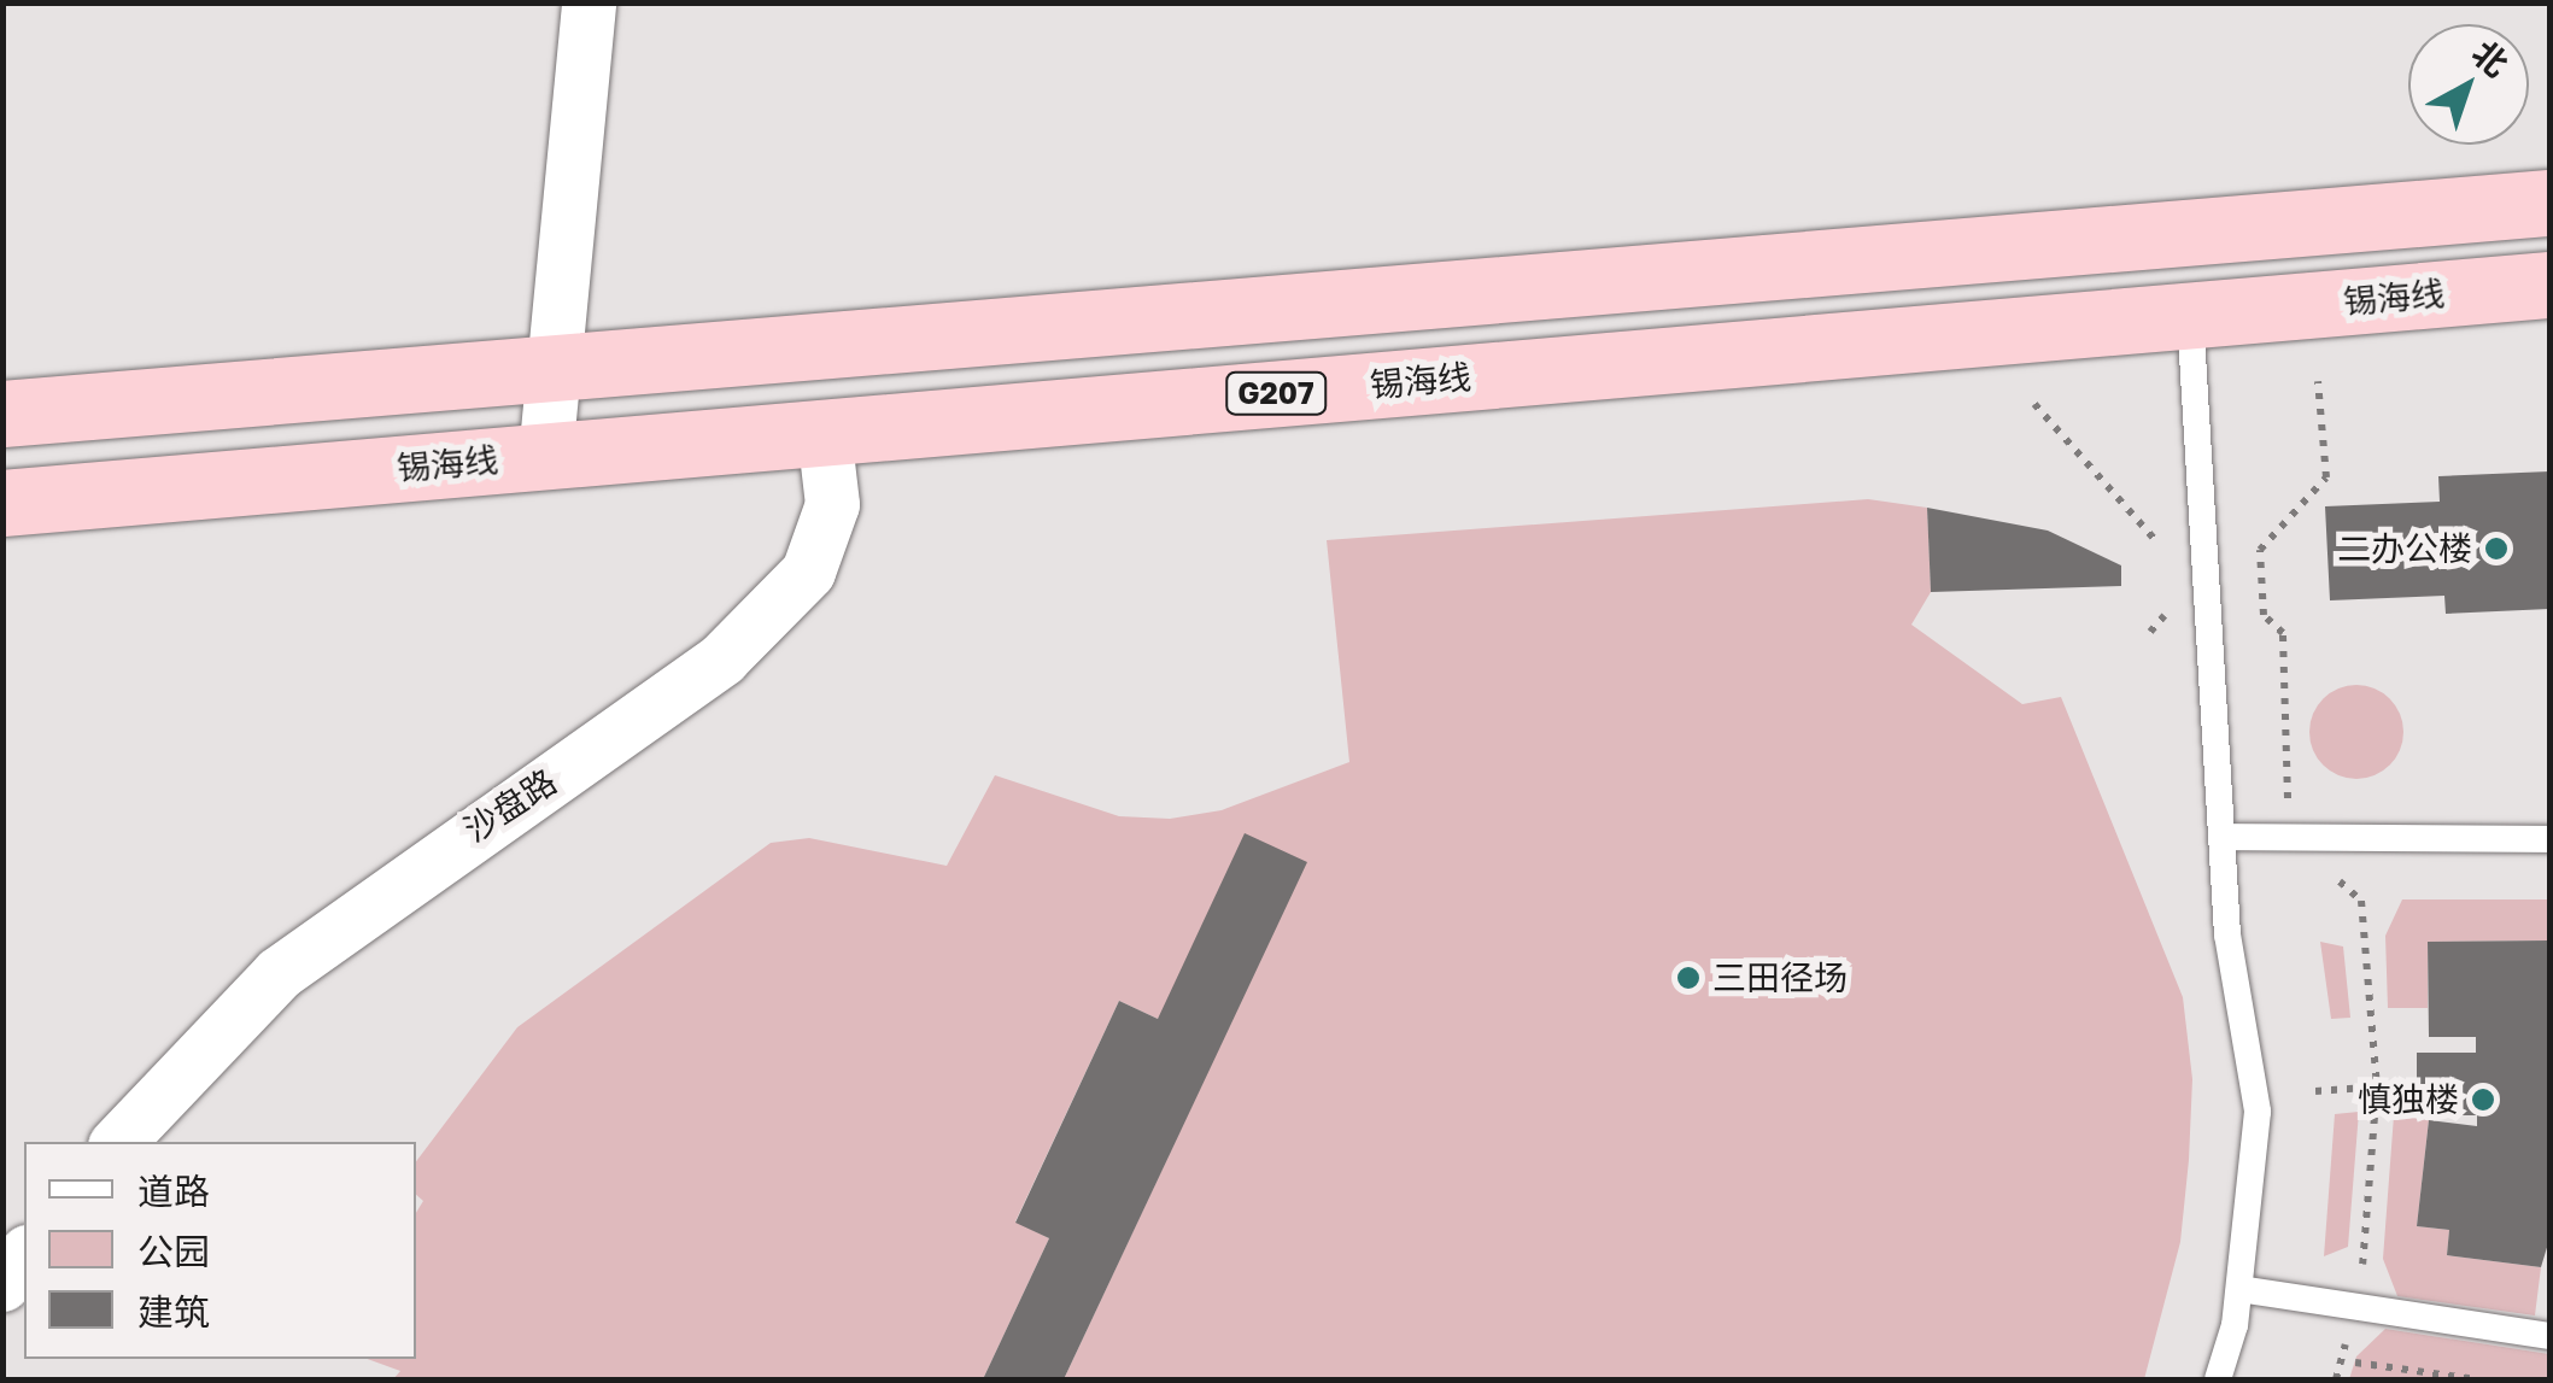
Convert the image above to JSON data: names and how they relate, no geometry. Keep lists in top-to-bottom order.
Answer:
{
  "streets": {
    "highway": ["锡海线", "G207"],
    "street": ["沙盘路"]
  },
  "crossings": [
    ["锡海线", "沙盘路"]
  ],
  "places": ["二办公楼", "三田径场", "慎独楼"],
  "legend": ["道路", "公园", "建筑"],
  "north": "top right"
}
